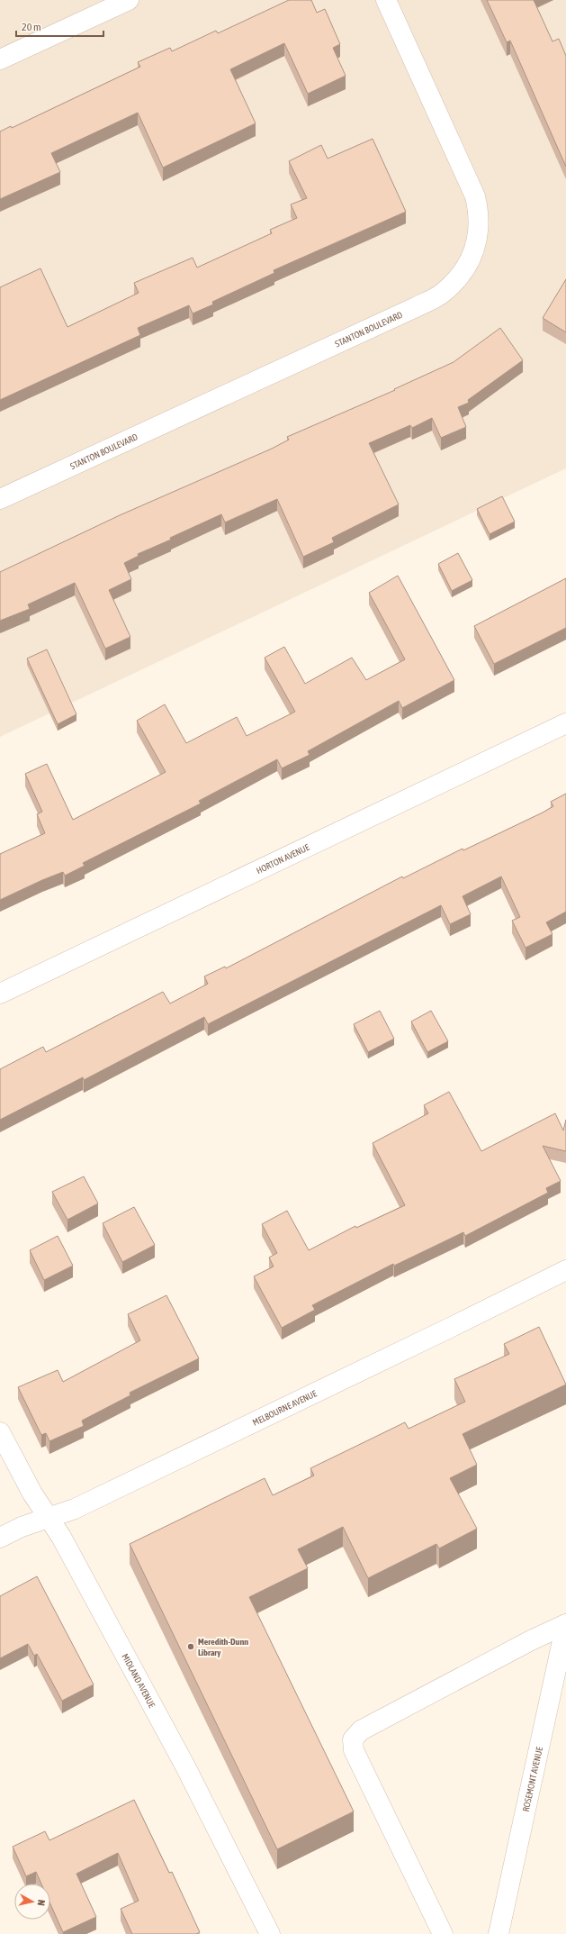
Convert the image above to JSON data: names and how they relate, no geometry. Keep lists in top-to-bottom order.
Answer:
{
  "streets": {
    "street": [
      "STANTON BOULEVARD",
      "HORTON AVENUE",
      "MELBOURNE AVENUE",
      "MIDLAND AVENUE",
      "ROSEMONT AVENUE"
    ]
  },
  "crossings": [
    ["MELBOURNE AVENUE", "MIDLAND AVENUE"]
  ],
  "places": ["Meredith-Dunn Library"],
  "scale_bar": "20 m",
  "north": "right"
}
